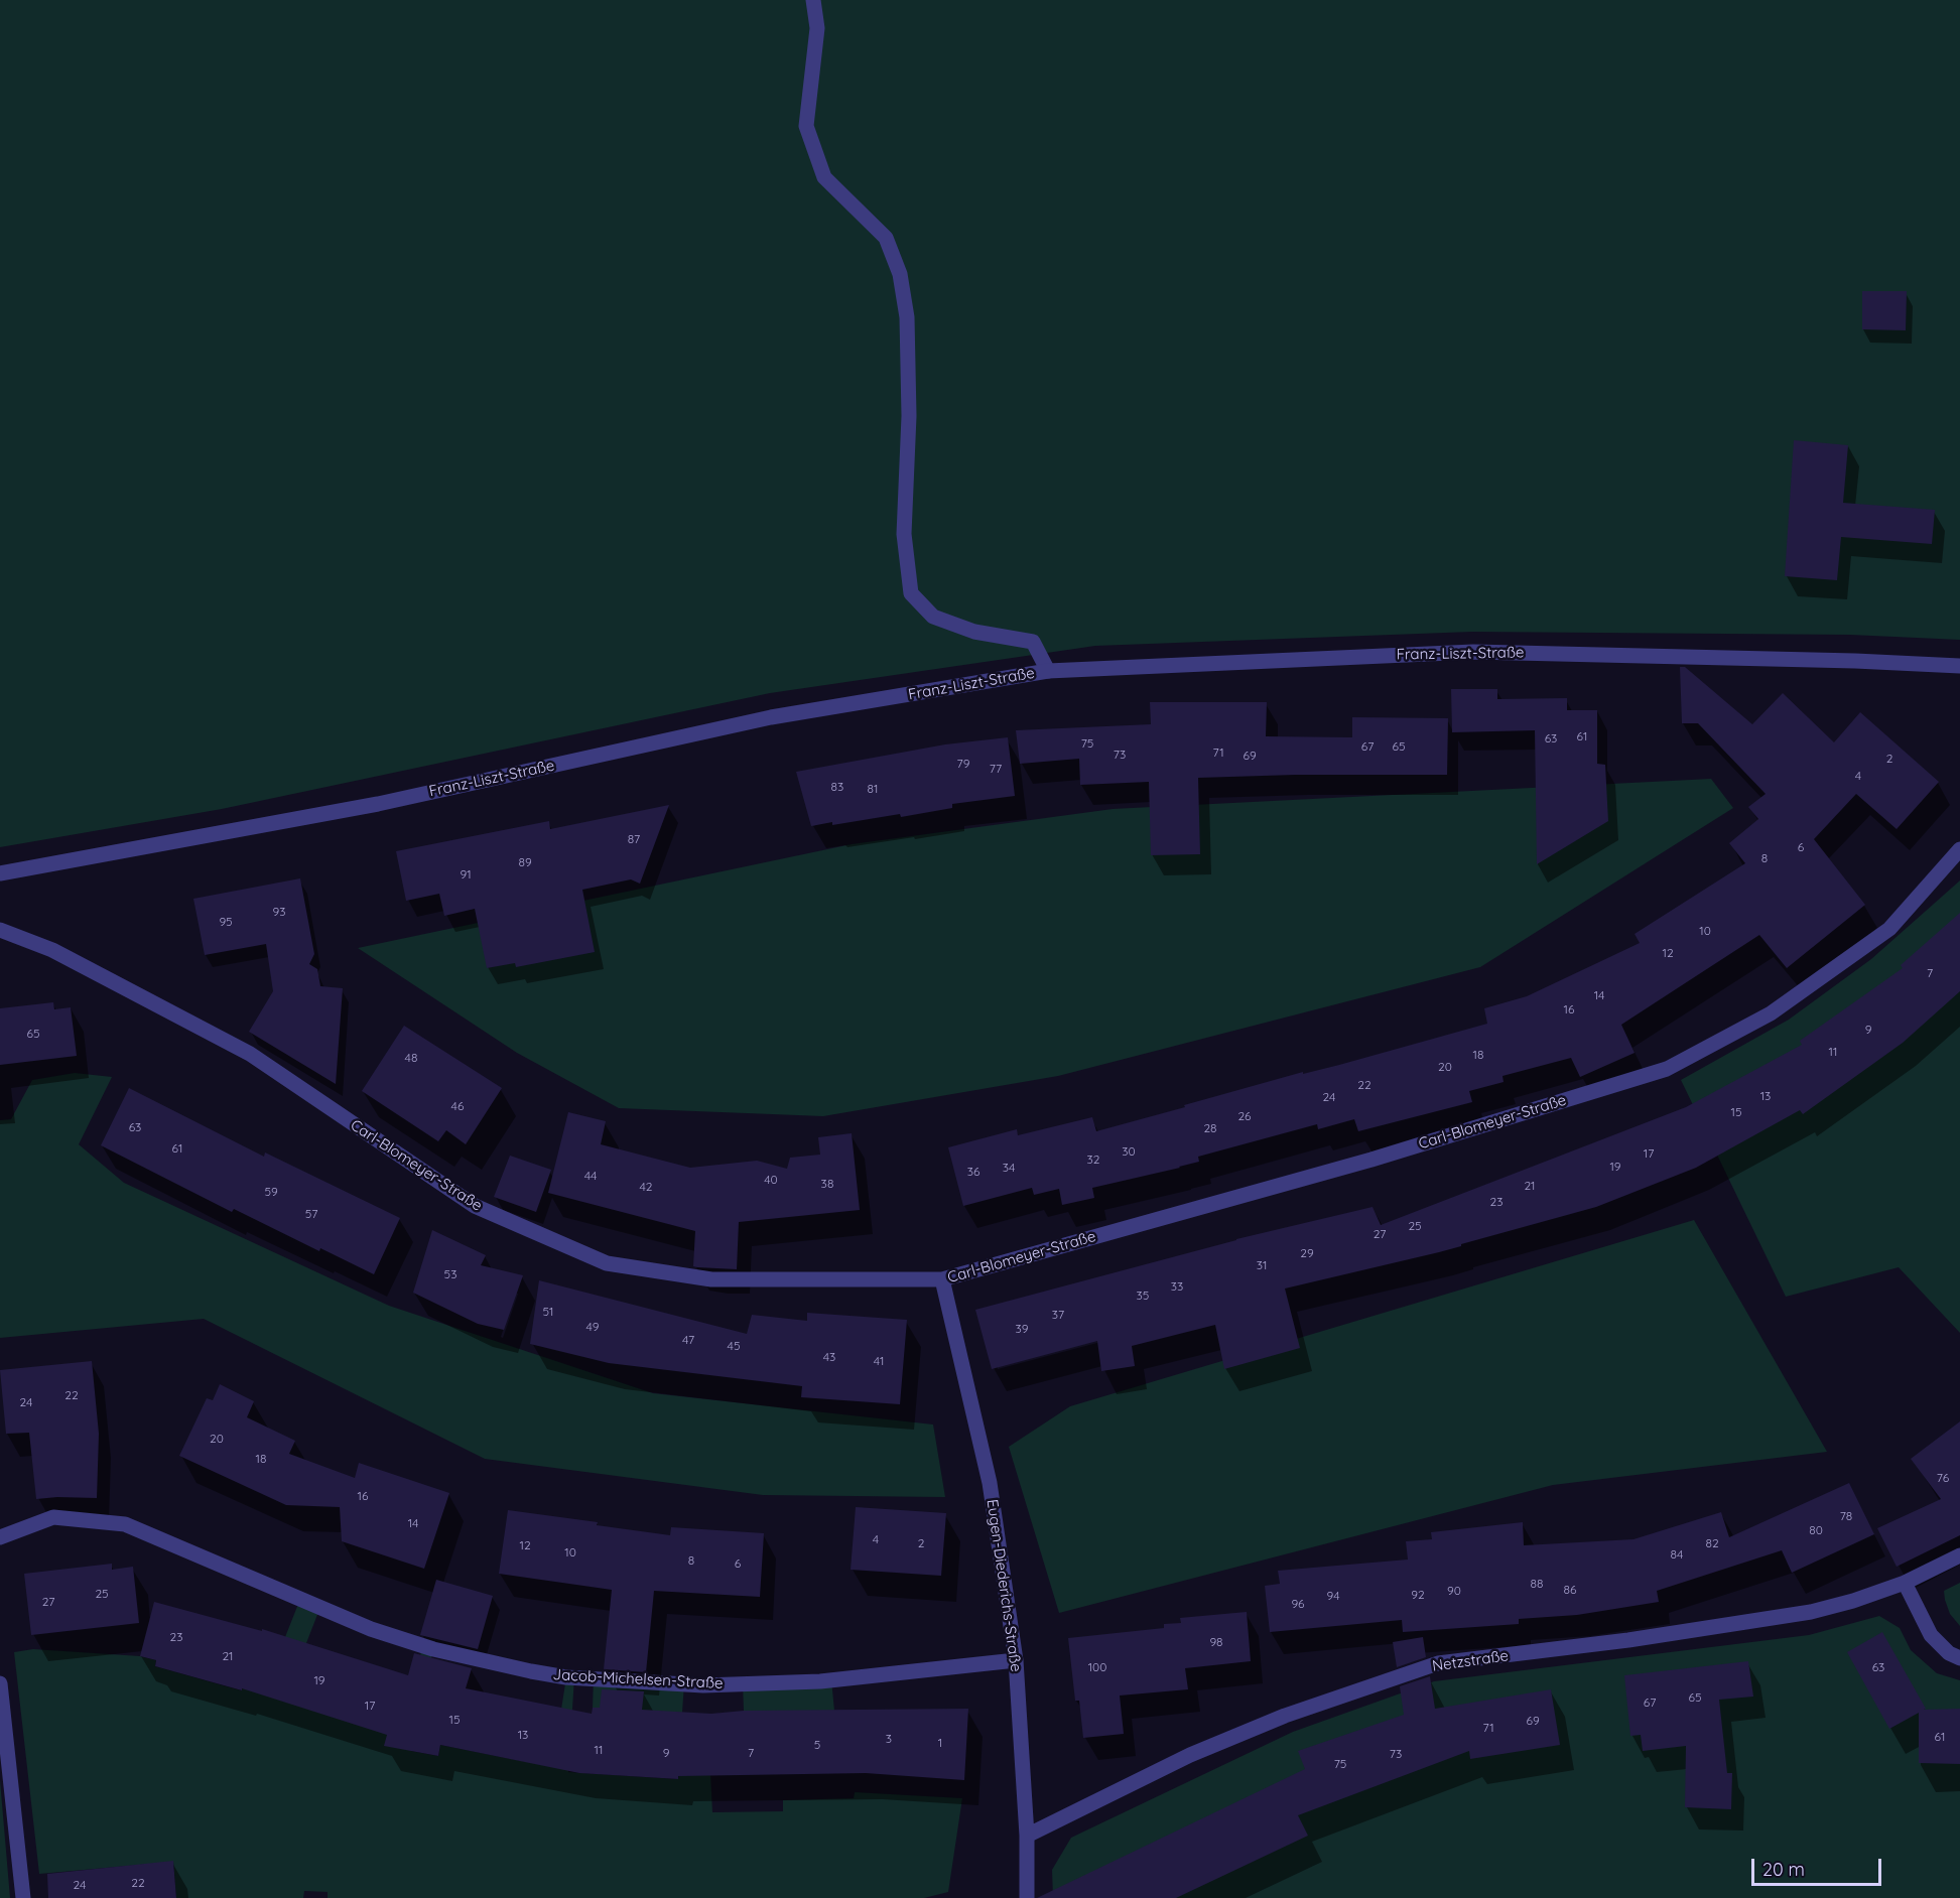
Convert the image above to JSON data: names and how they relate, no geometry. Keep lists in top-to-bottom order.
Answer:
{
  "streets": {
    "street": [
      "Franz-Liszt-Straße",
      "Carl-Blomeyer-Straße",
      "Eugen-Diederichs-Straße",
      "Netzstraße",
      "Jacob-Michelsen-Straße"
    ]
  },
  "crossings": [
    ["Carl-Blomeyer-Straße", "Eugen-Diederichs-Straße"],
    ["Eugen-Diederichs-Straße", "Netzstraße"],
    ["Eugen-Diederichs-Straße", "Jacob-Michelsen-Straße"]
  ],
  "house_numbers": [
    "61",
    "63",
    "75",
    "67",
    "65",
    "71",
    "73",
    "69",
    "2",
    "79",
    "77",
    "4",
    "83",
    "81",
    "87",
    "6",
    "8",
    "89",
    "91",
    "93",
    "95",
    "10",
    "12",
    "7",
    "14",
    "16",
    "9",
    "65",
    "11",
    "18",
    "48",
    "20",
    "22",
    "13",
    "24",
    "46",
    "15",
    "26",
    "63",
    "28",
    "61",
    "30",
    "17",
    "32",
    "19",
    "34",
    "36",
    "44",
    "40",
    "38",
    "21",
    "42",
    "59",
    "23",
    "57",
    "25",
    "27",
    "29",
    "31",
    "53",
    "33",
    "35",
    "51",
    "37",
    "49",
    "39",
    "47",
    "45",
    "43",
    "41",
    "22",
    "24",
    "20",
    "18",
    "76",
    "16",
    "78",
    "14",
    "80",
    "4",
    "2",
    "82",
    "12",
    "10",
    "84",
    "8",
    "6",
    "88",
    "86",
    "90",
    "25",
    "92",
    "94",
    "27",
    "96",
    "23",
    "98",
    "21",
    "100",
    "63",
    "19",
    "65",
    "67",
    "17",
    "15",
    "69",
    "71",
    "13",
    "61",
    "3",
    "1",
    "5",
    "11",
    "9",
    "7",
    "73",
    "75",
    "22",
    "24"
  ],
  "scale_bar": "20 m"
}
